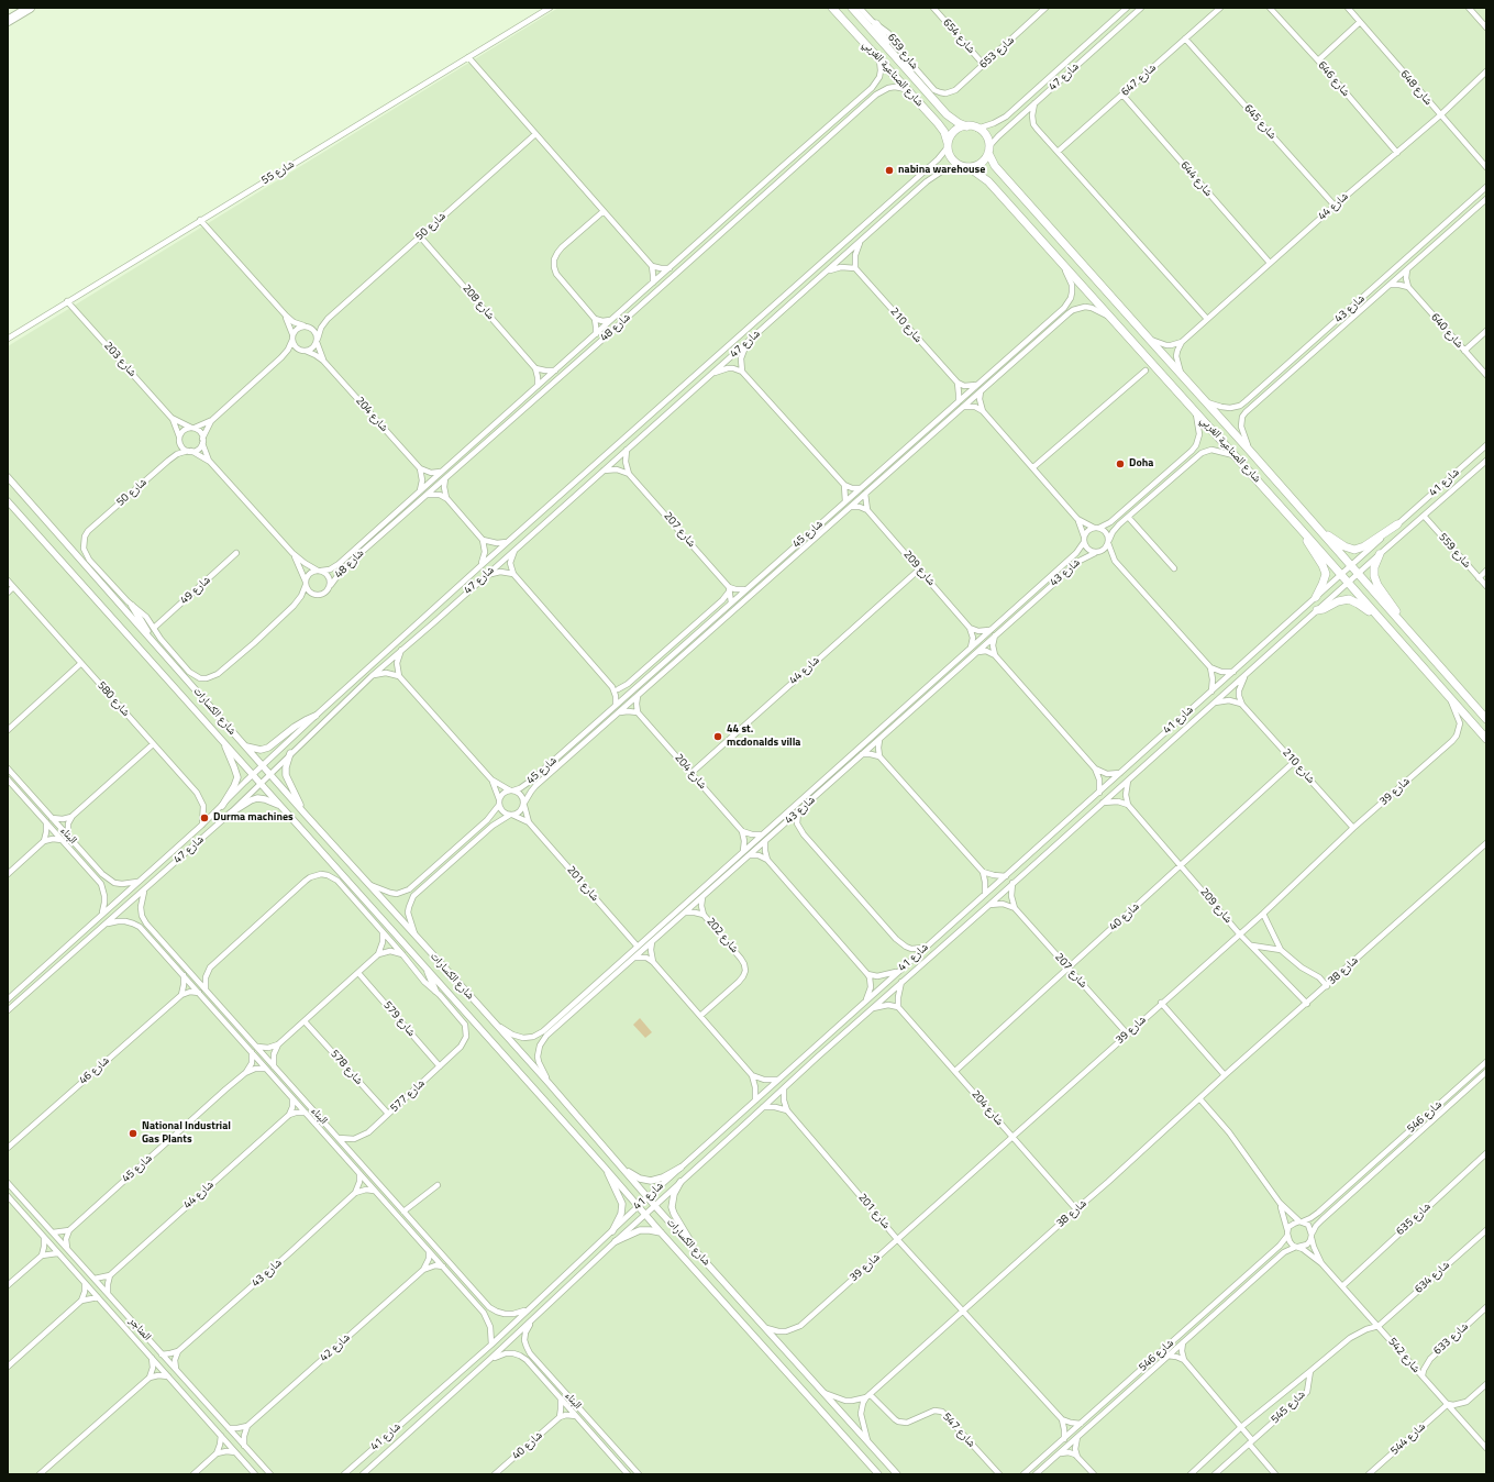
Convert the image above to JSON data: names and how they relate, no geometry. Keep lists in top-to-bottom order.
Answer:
{
  "streets": {
    "main road": ["شارع الصناعية الغربي"],
    "street": [
      "شارع 654",
      "شارع 659",
      "شارع 653",
      "شارع 47",
      "شارع 646",
      "شارع 647",
      "شارع 648",
      "شارع 645",
      "شارع 55",
      "شارع 644",
      "شارع 44",
      "شارع 50",
      "شارع 208",
      "شارع 43",
      "شارع 210",
      "شارع 48",
      "شارع 640",
      "شارع 203",
      "شارع 204",
      "شارع 41",
      "شارع 207",
      "شارع 45",
      "شارع 559",
      "شارع 209",
      "شارع 49",
      "شارع 580",
      "شارع الكسارات",
      "شارع 39",
      "البناء",
      "شارع 201",
      "شارع 40",
      "شارع 202",
      "شارع 38",
      "شارع 579",
      "شارع 578",
      "شارع 46",
      "شارع 577",
      "شارع 546",
      "شارع 635",
      "شارع 634",
      "المناجر",
      "شارع 633",
      "شارع 42",
      "شارع 542",
      "شارع 545",
      "شارع 547",
      "شارع 544"
    ]
  },
  "crossings": [
    ["شارع 654", "شارع 653"],
    ["شارع 659", "شارع 653"],
    ["شارع الصناعية الغربي", "شارع 47"],
    ["شارع الصناعية الغربي", "شارع 43"],
    ["شارع الصناعية الغربي", "شارع 48"],
    ["شارع الصناعية الغربي", "شارع 41"],
    ["شارع الصناعية الغربي", "شارع 45"],
    ["شارع الصناعية الغربي", "شارع 39"],
    ["شارع 47", "شارع 580"],
    ["شارع 47", "شارع الكسارات"],
    ["شارع 47", "البناء"],
    ["شارع 646", "شارع 44"],
    ["شارع 647", "شارع 645"],
    ["شارع 647", "شارع 644"],
    ["شارع 648", "شارع 44"],
    ["شارع 645", "شارع 44"],
    ["شارع 55", "شارع 203"],
    ["شارع 644", "شارع 44"],
    ["شارع 44", "شارع 204"],
    ["شارع 44", "شارع 209"],
    ["شارع 44", "المناجر"],
    ["شارع 50", "شارع 208"],
    ["شارع 50", "شارع 203"],
    ["شارع 50", "شارع 204"],
    ["شارع 50", "شارع الكسارات"],
    ["شارع 43", "شارع الكسارات"],
    ["شارع 43", "شارع 201"],
    ["شارع 43", "شارع 202"],
    ["شارع 210", "شارع 39"],
    ["شارع 210", "شارع 40"],
    ["شارع 48", "شارع الكسارات"],
    ["شارع 204", "شارع 39"],
    ["شارع 204", "شارع 40"],
    ["شارع 204", "شارع 38"],
    ["شارع 41", "شارع 559"],
    ["شارع 41", "شارع الكسارات"],
    ["شارع 41", "البناء"],
    ["شارع 207", "شارع 39"],
    ["شارع 207", "شارع 40"],
    ["شارع 45", "البناء"],
    ["شارع 45", "شارع 201"],
    ["شارع 209", "شارع 39"],
    ["شارع 209", "شارع 40"],
    ["شارع 209", "شارع 38"],
    ["شارع 49", "شارع الكسارات"],
    ["شارع الكسارات", "شارع 39"],
    ["شارع الكسارات", "البناء"],
    ["شارع الكسارات", "شارع 577"],
    ["شارع 39", "شارع 201"],
    ["البناء", "شارع 577"],
    ["شارع 201", "شارع 38"],
    ["شارع 38", "شارع 547"],
    ["شارع 579", "شارع 577"],
    ["شارع 578", "شارع 577"],
    ["شارع 546", "شارع 542"],
    ["شارع 635", "شارع 542"],
    ["شارع 634", "شارع 542"],
    ["شارع 633", "شارع 542"],
    ["شارع 542", "شارع 544"]
  ],
  "places": [
    "nabina warehouse",
    "Doha",
    "44 st. mcdonalds villa",
    "Durma machines",
    "National Industrial Gas Plants"
  ]
}
